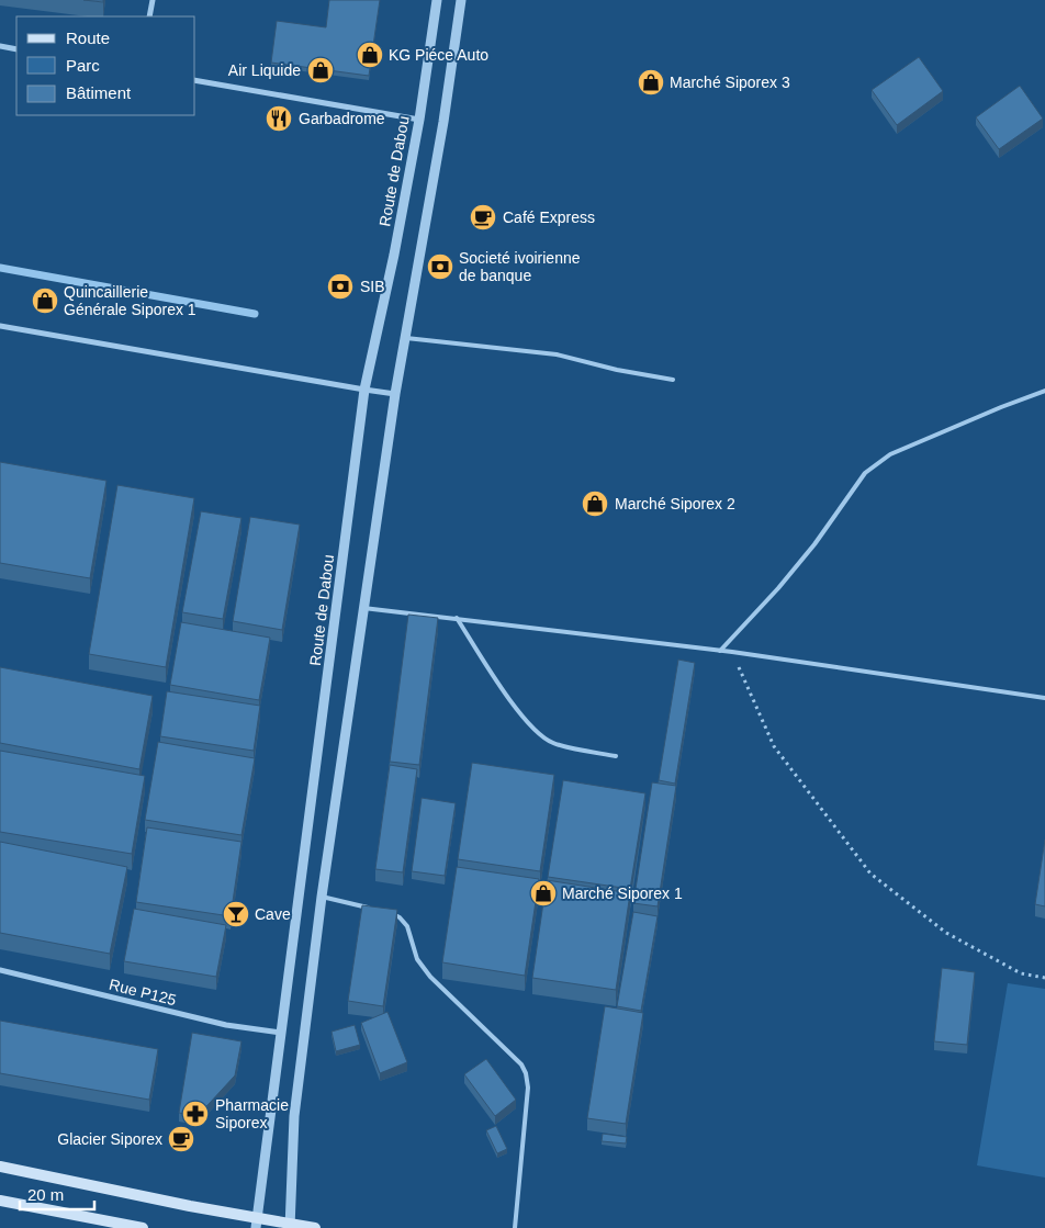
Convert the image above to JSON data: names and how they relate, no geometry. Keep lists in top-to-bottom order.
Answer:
{
  "streets": {
    "street": ["Route de Dabou", "Rue P125"]
  },
  "crossings": [
    ["Route de Dabou", "Rue P125"]
  ],
  "places": {
    "shop": [
      "KG Piéce Auto",
      "Air Liquide",
      "Marché Siporex 3",
      "Quincaillerie Générale Siporex 1",
      "Marché Siporex 2",
      "Marché Siporex 1"
    ],
    "restaurant": ["Garbadrome"],
    "cafe": ["Café Express", "Glacier Siporex"],
    "bank": ["Societé ivoirienne de banque", "SIB"],
    "bar": ["Cave"],
    "pharmacy": ["Pharmacie Siporex"]
  },
  "legend": ["Route", "Parc", "Bâtiment"],
  "scale_bar": "20 m"
}
